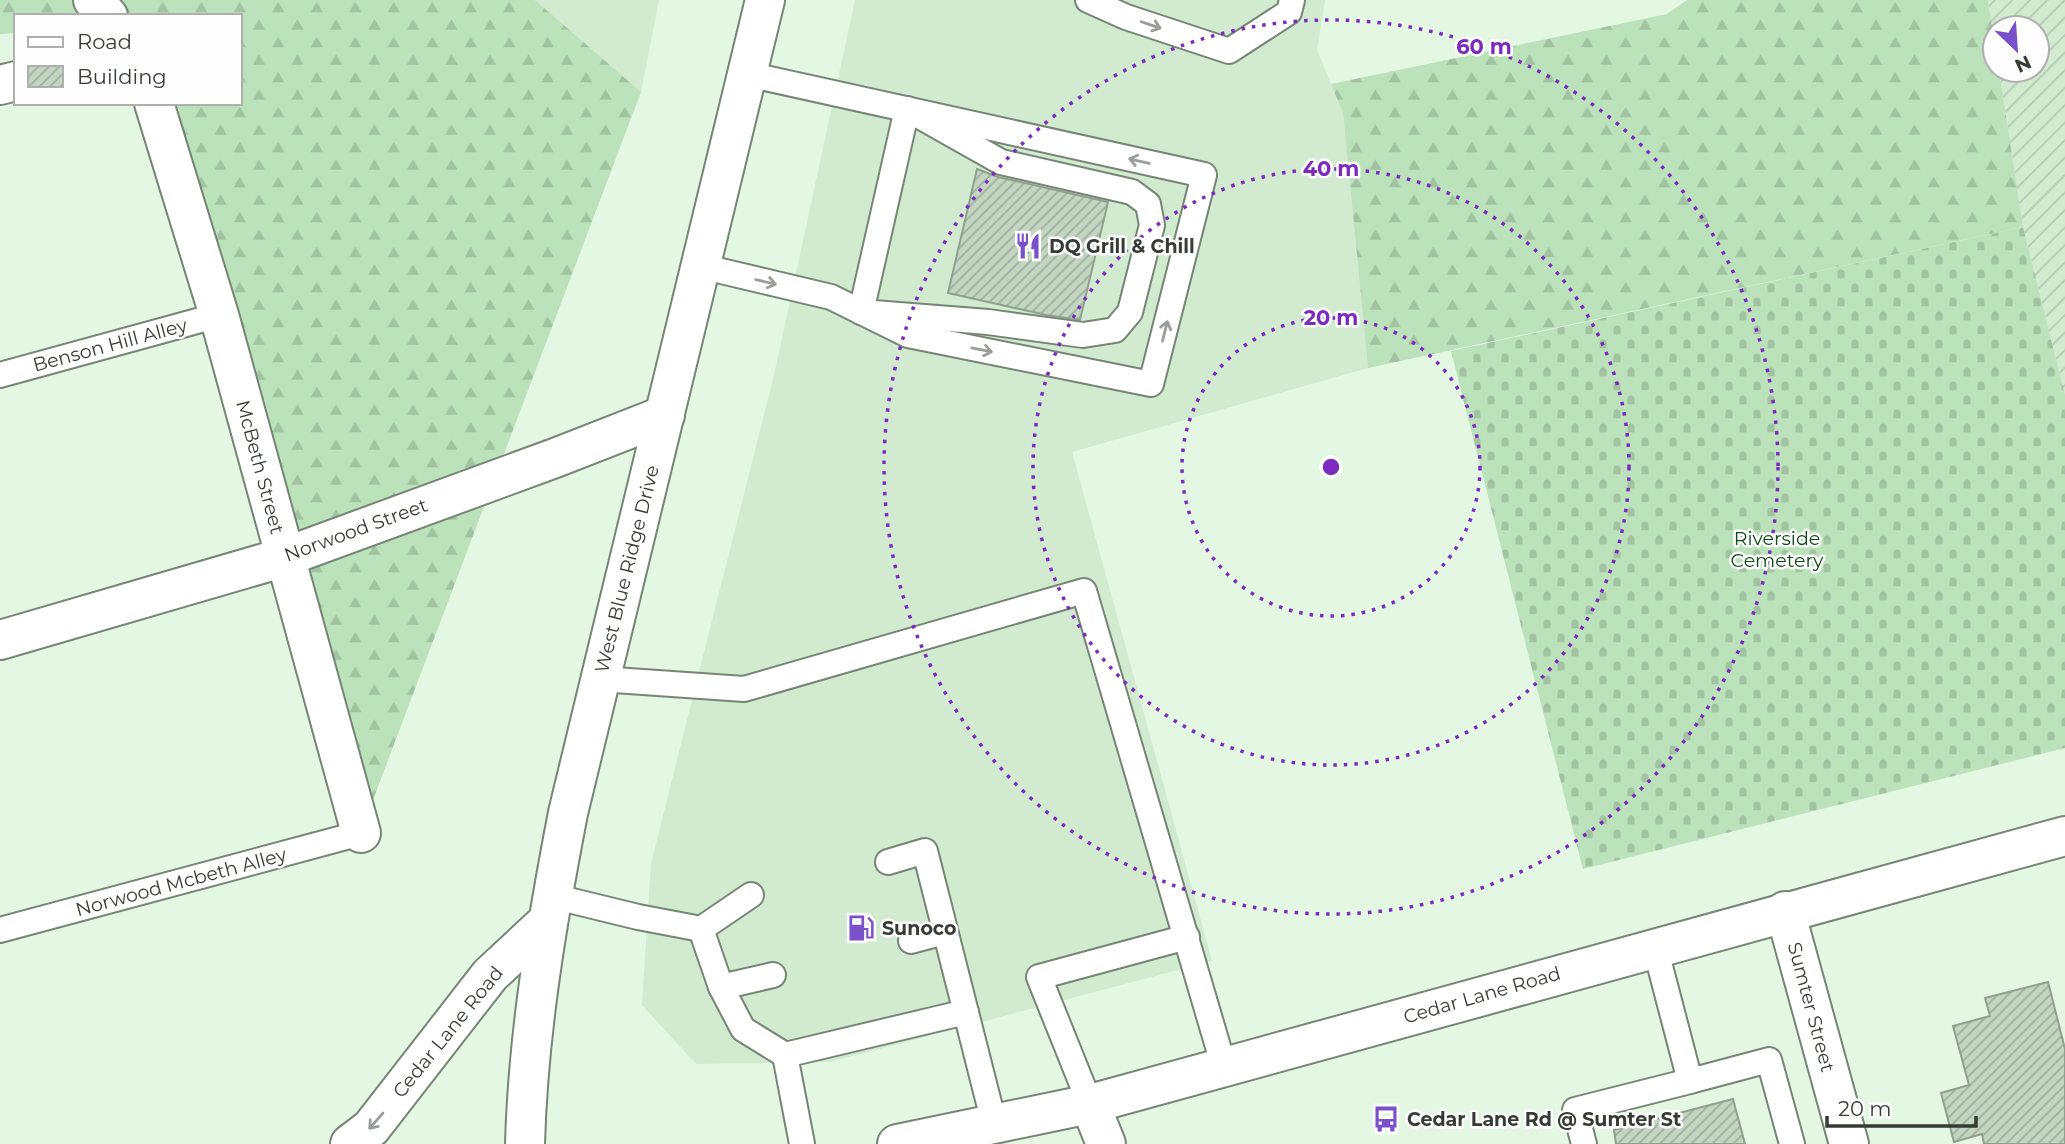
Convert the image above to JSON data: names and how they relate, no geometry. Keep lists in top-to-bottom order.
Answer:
{
  "streets": {
    "main road": [
      "McBeth Street",
      "Norwood Street",
      "West Blue Ridge Drive",
      "Cedar Lane Road",
      "Sumter Street"
    ],
    "lane": ["Benson Hill Alley", "Norwood Mcbeth Alley"]
  },
  "crossings": [
    ["Benson Hill Alley", "McBeth Street"],
    ["McBeth Street", "Norwood Street"],
    ["McBeth Street", "Norwood Mcbeth Alley"],
    ["Norwood Street", "West Blue Ridge Drive"],
    ["West Blue Ridge Drive", "Cedar Lane Road"],
    ["Cedar Lane Road", "Sumter Street"]
  ],
  "parks": ["Riverside Cemetery"],
  "places": {
    "restaurant": ["DQ Grill & Chill"],
    "fuel station": ["Sunoco"],
    "bus stop": ["Cedar Lane Rd @ Sumter St"]
  },
  "legend": ["Road", "Building"],
  "scale_bar": "20 m",
  "north": "bottom right",
  "rings": ["60 m", "40 m", "20 m"]
}
